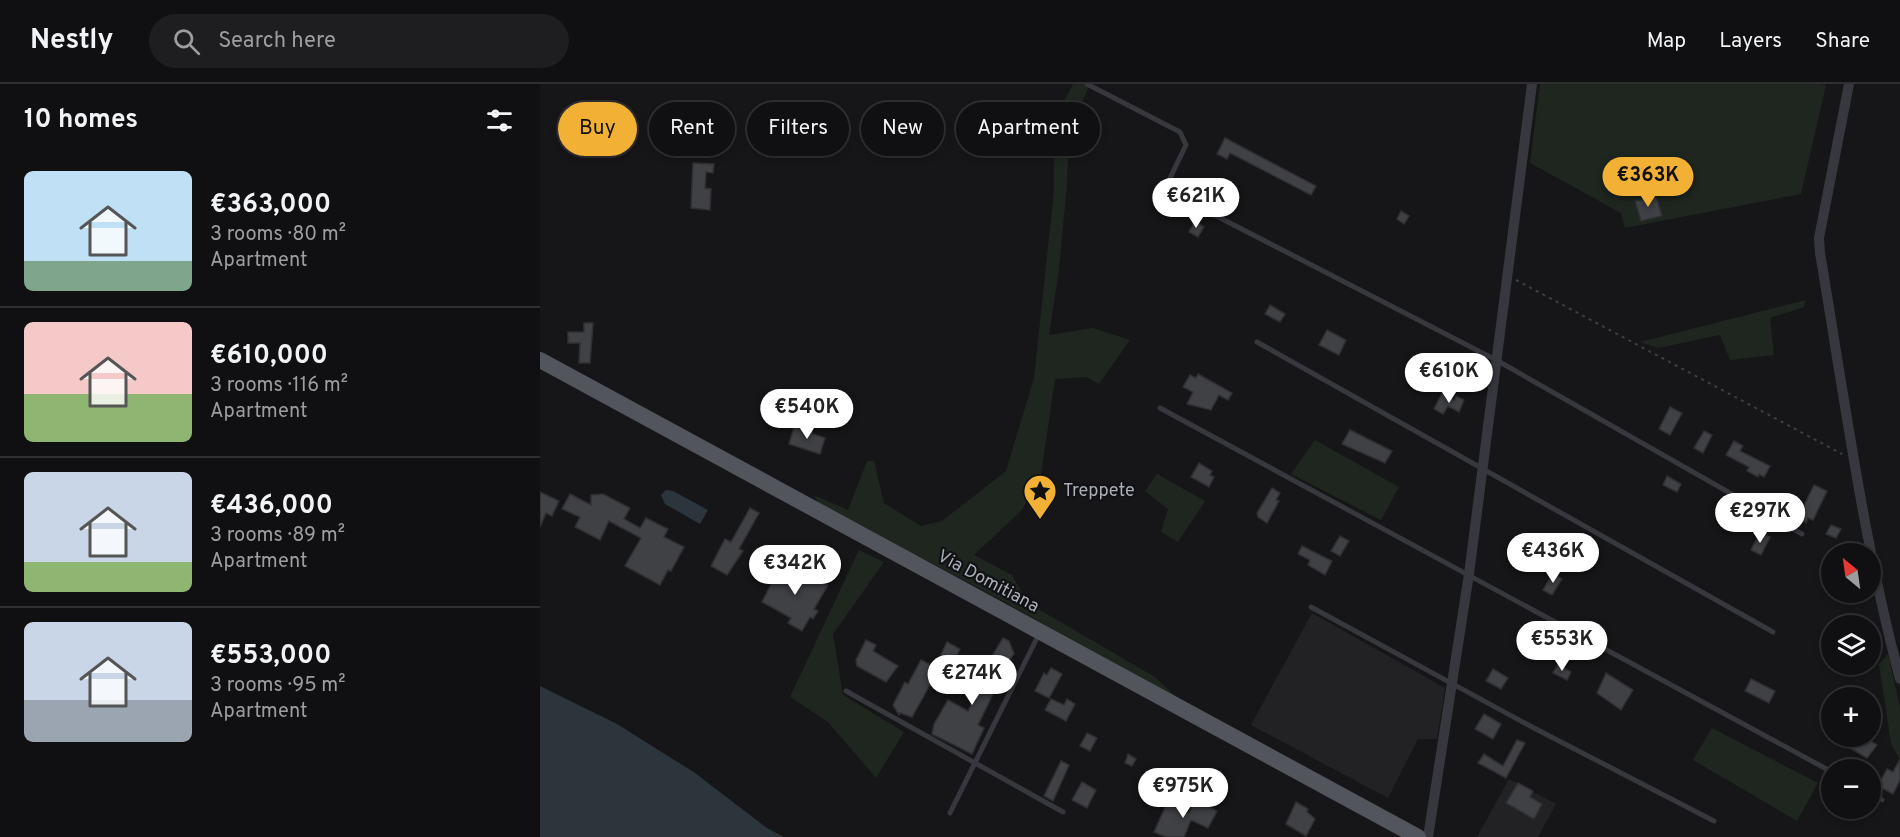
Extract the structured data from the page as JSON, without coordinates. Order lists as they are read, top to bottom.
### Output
{
  "streets": {
    "main road": ["Via Domitiana"]
  },
  "places": {
    "place": ["Treppete"]
  },
  "north": "top left",
  "page": {
    "header": "Nestly",
    "search": "Search here",
    "nav": ["Map", "Layers", "Share"],
    "heading": "10 homes",
    "chip": [
      "Buy",
      "Rent",
      "Filters",
      "New",
      "Apartment"
    ],
    "list": [
      {
        "name": "€363,000",
        "note": "3 rooms · 80 m² · Apartment"
      },
      {
        "name": "€610,000",
        "note": "3 rooms · 116 m² · Apartment"
      },
      {
        "name": "€436,000",
        "note": "3 rooms · 89 m² · Apartment"
      },
      {
        "name": "€553,000",
        "note": "3 rooms · 95 m² · Apartment"
      }
    ],
    "price": [
      "€363K",
      "€621K",
      "€610K",
      "€540K",
      "€297K",
      "€436K",
      "€342K",
      "€553K",
      "€274K",
      "€975K"
    ],
    "map_buttons": ["+", "−"]
  }
}
